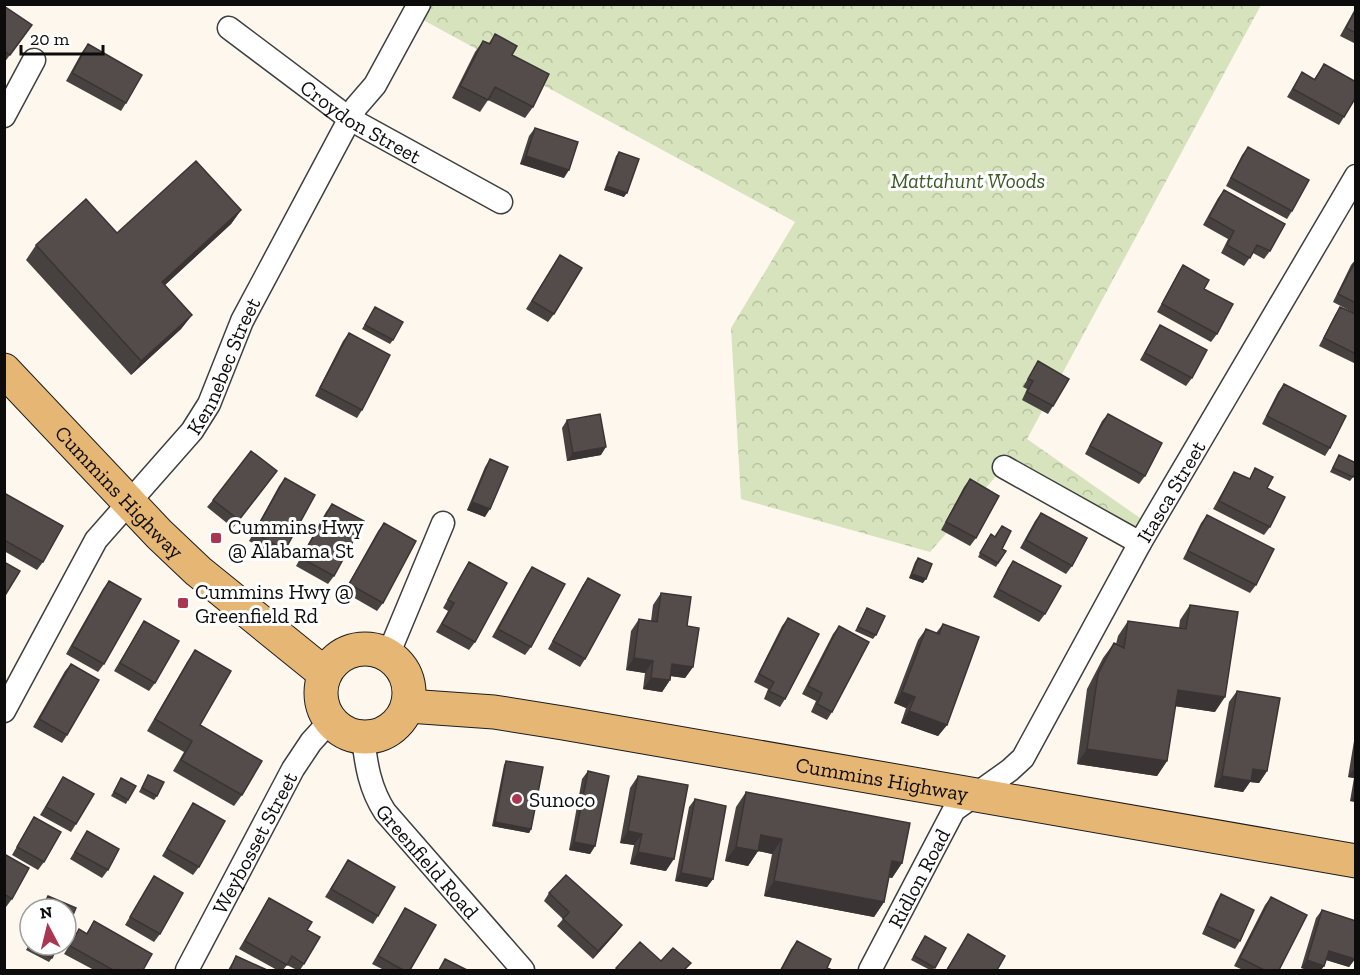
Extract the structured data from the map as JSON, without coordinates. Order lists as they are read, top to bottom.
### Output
{
  "streets": {
    "main road": ["Cummins Highway"],
    "street": [
      "Croydon Street",
      "Kennebec Street",
      "Itasca Street",
      "Weybosset Street",
      "Greenfield Road",
      "Ridlon Road"
    ]
  },
  "crossings": [
    ["Croydon Street", "Kennebec Street"],
    ["Kennebec Street", "Cummins Highway"],
    ["Cummins Highway", "Itasca Street"],
    ["Cummins Highway", "Weybosset Street"],
    ["Cummins Highway", "Greenfield Road"],
    ["Cummins Highway", "Ridlon Road"],
    ["Itasca Street", "Ridlon Road"],
    ["Weybosset Street", "Greenfield Road"]
  ],
  "parks": ["Mattahunt Woods"],
  "places": {
    "transit": ["Cummins Hwy @ Alabama St", "Cummins Hwy @ Greenfield Rd"],
    "other": ["Sunoco"]
  },
  "scale_bar": "20 m",
  "north": "top"
}
